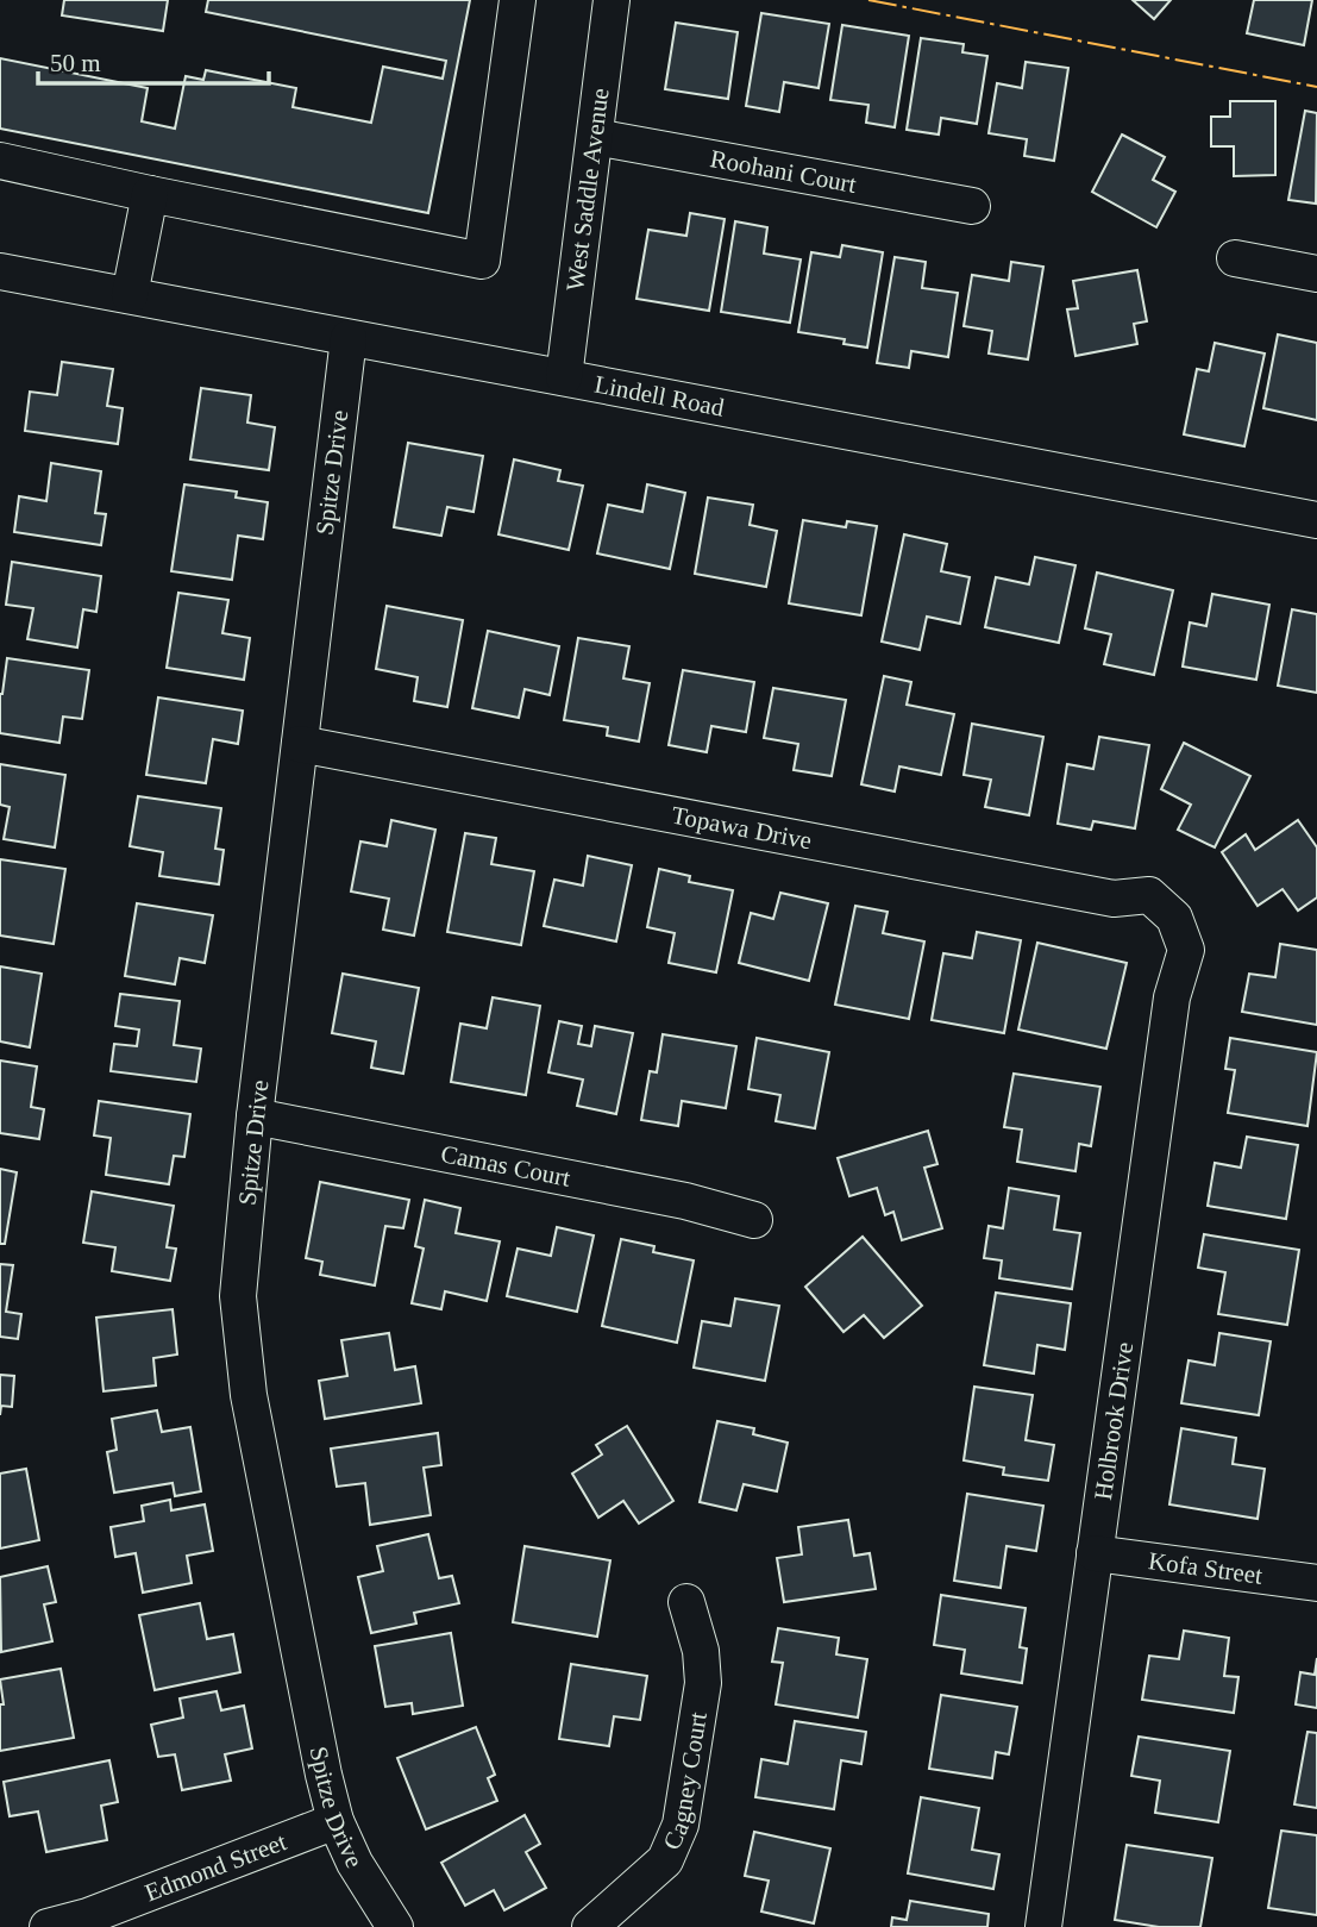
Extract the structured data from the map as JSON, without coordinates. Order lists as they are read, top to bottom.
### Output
{
  "streets": {
    "street": [
      "Roohani Court",
      "West Saddle Avenue",
      "Lindell Road",
      "Spitze Drive",
      "Topawa Drive",
      "Camas Court",
      "Holbrook Drive",
      "Kofa Street",
      "Cagney Court",
      "Edmond Street"
    ]
  },
  "crossings": [
    ["Roohani Court", "West Saddle Avenue"],
    ["West Saddle Avenue", "Lindell Road"],
    ["Lindell Road", "Spitze Drive"],
    ["Spitze Drive", "Topawa Drive"],
    ["Spitze Drive", "Camas Court"],
    ["Spitze Drive", "Edmond Street"],
    ["Topawa Drive", "Holbrook Drive"],
    ["Holbrook Drive", "Kofa Street"]
  ],
  "scale_bar": "50 m"
}
